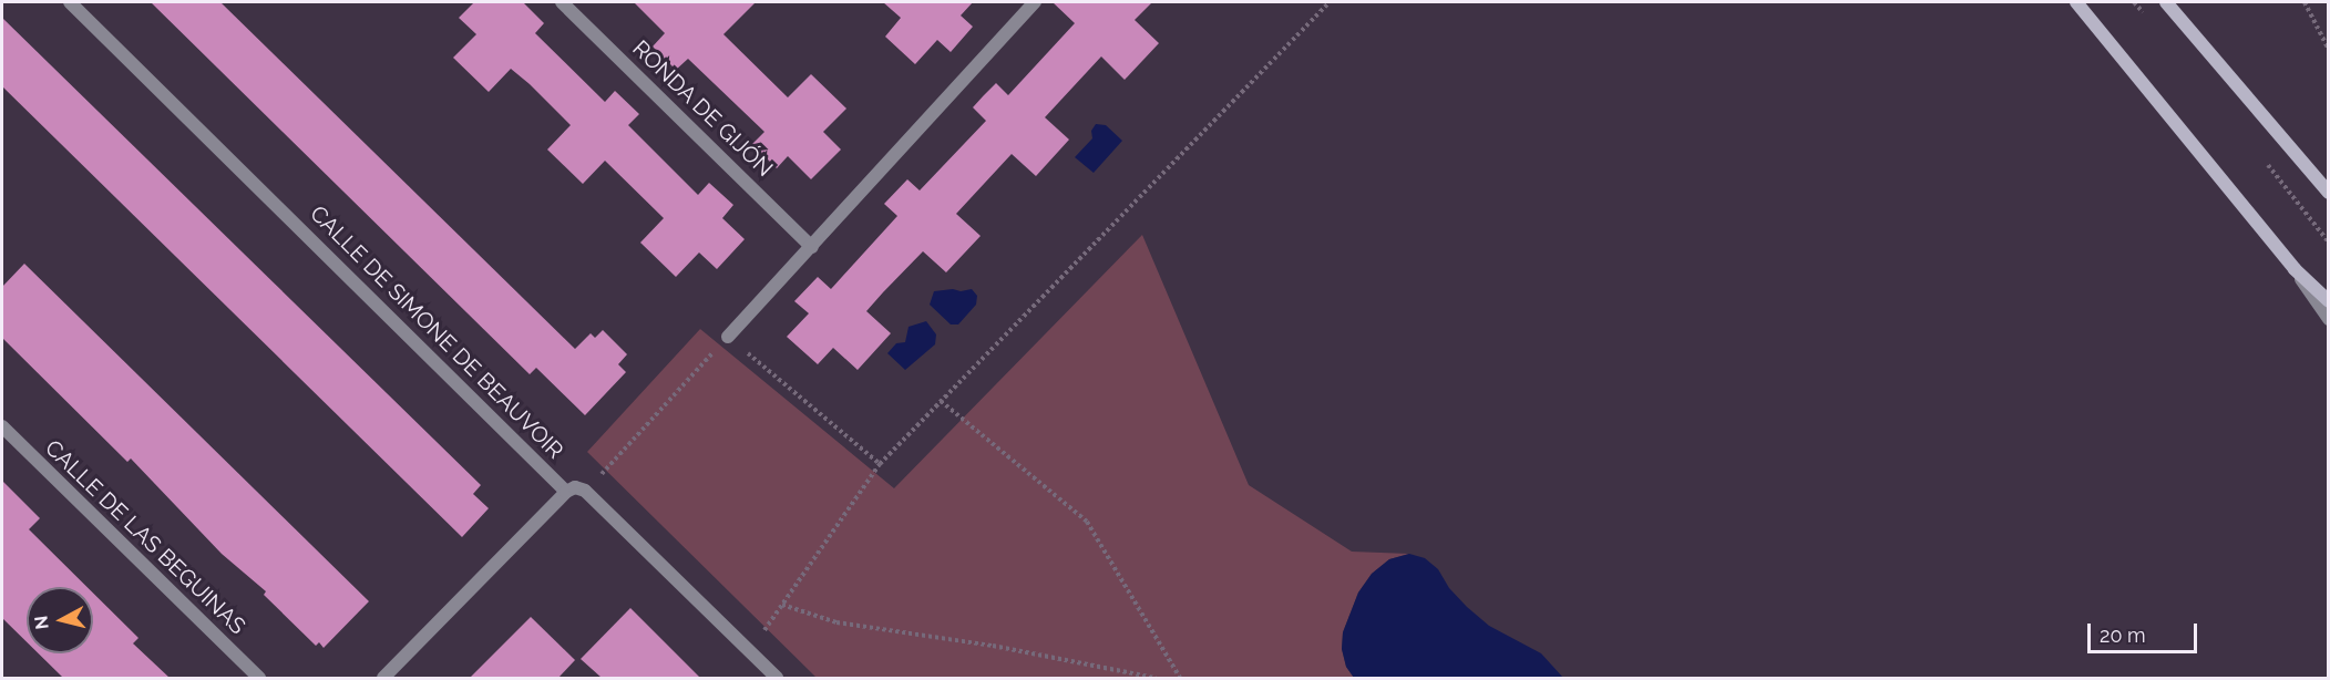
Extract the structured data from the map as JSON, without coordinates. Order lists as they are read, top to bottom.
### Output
{
  "streets": {
    "street": ["RONDA DE GIJÓN", "CALLE DE SIMONE DE BEAUVOIR", "CALLE DE LAS BEGUINAS"]
  },
  "scale_bar": "20 m",
  "north": "left"
}
